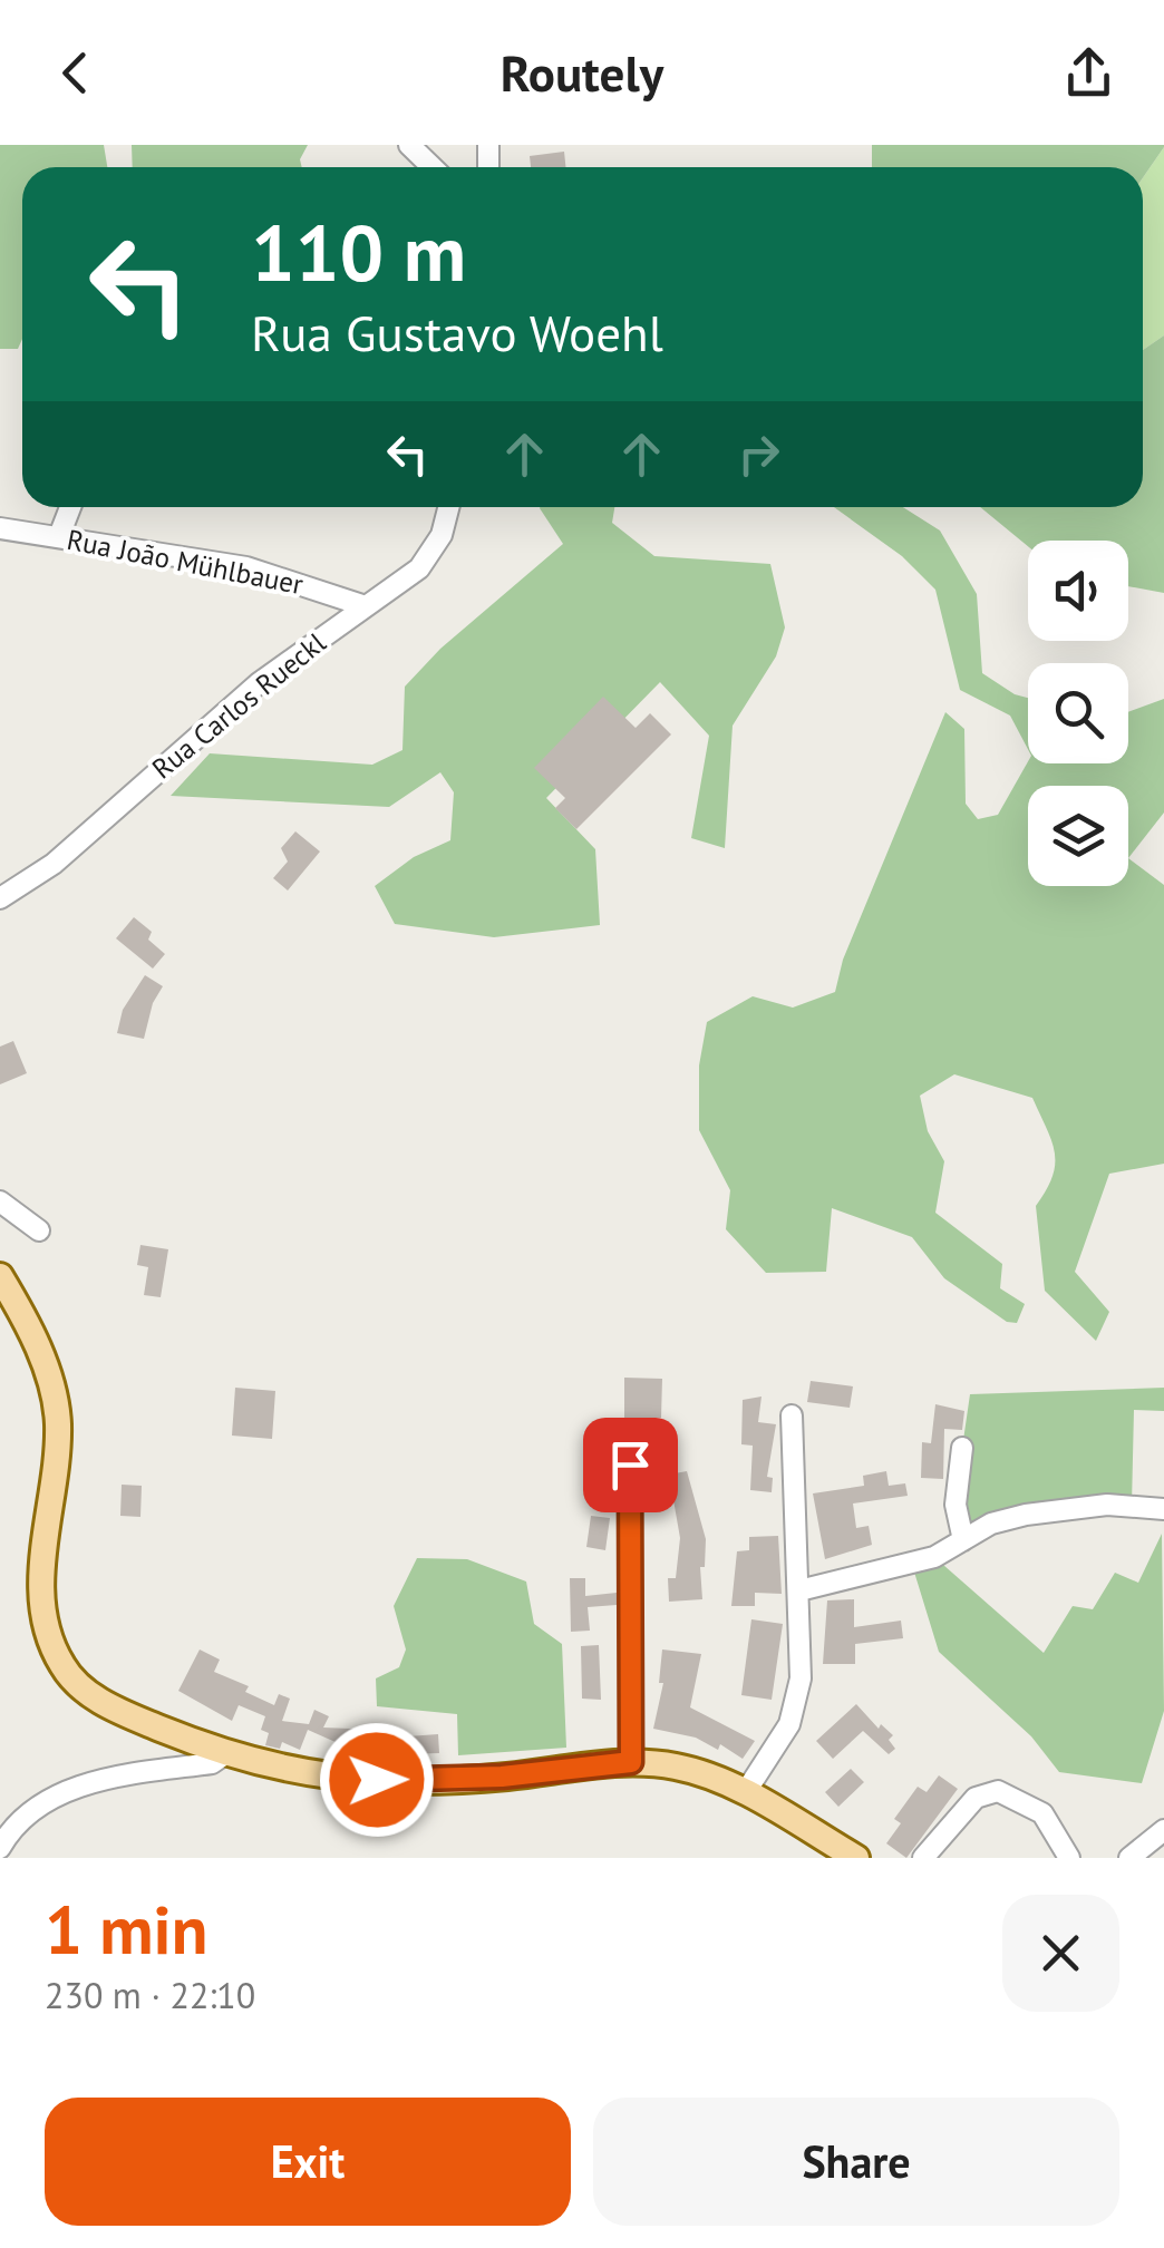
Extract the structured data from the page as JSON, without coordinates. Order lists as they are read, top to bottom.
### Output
{
  "streets": {
    "street": ["Rua João Mühlbauer", "Rua Carlos Rueckl"]
  },
  "crossings": [
    ["Rua João Mühlbauer", "Rua Carlos Rueckl"]
  ],
  "page": {
    "header": "Routely",
    "turn": ["110 m", "Rua Gustavo Woehl"],
    "heading": ["1 min", "230 m · 22:10"],
    "buttons": ["Exit", "Share"]
  }
}
